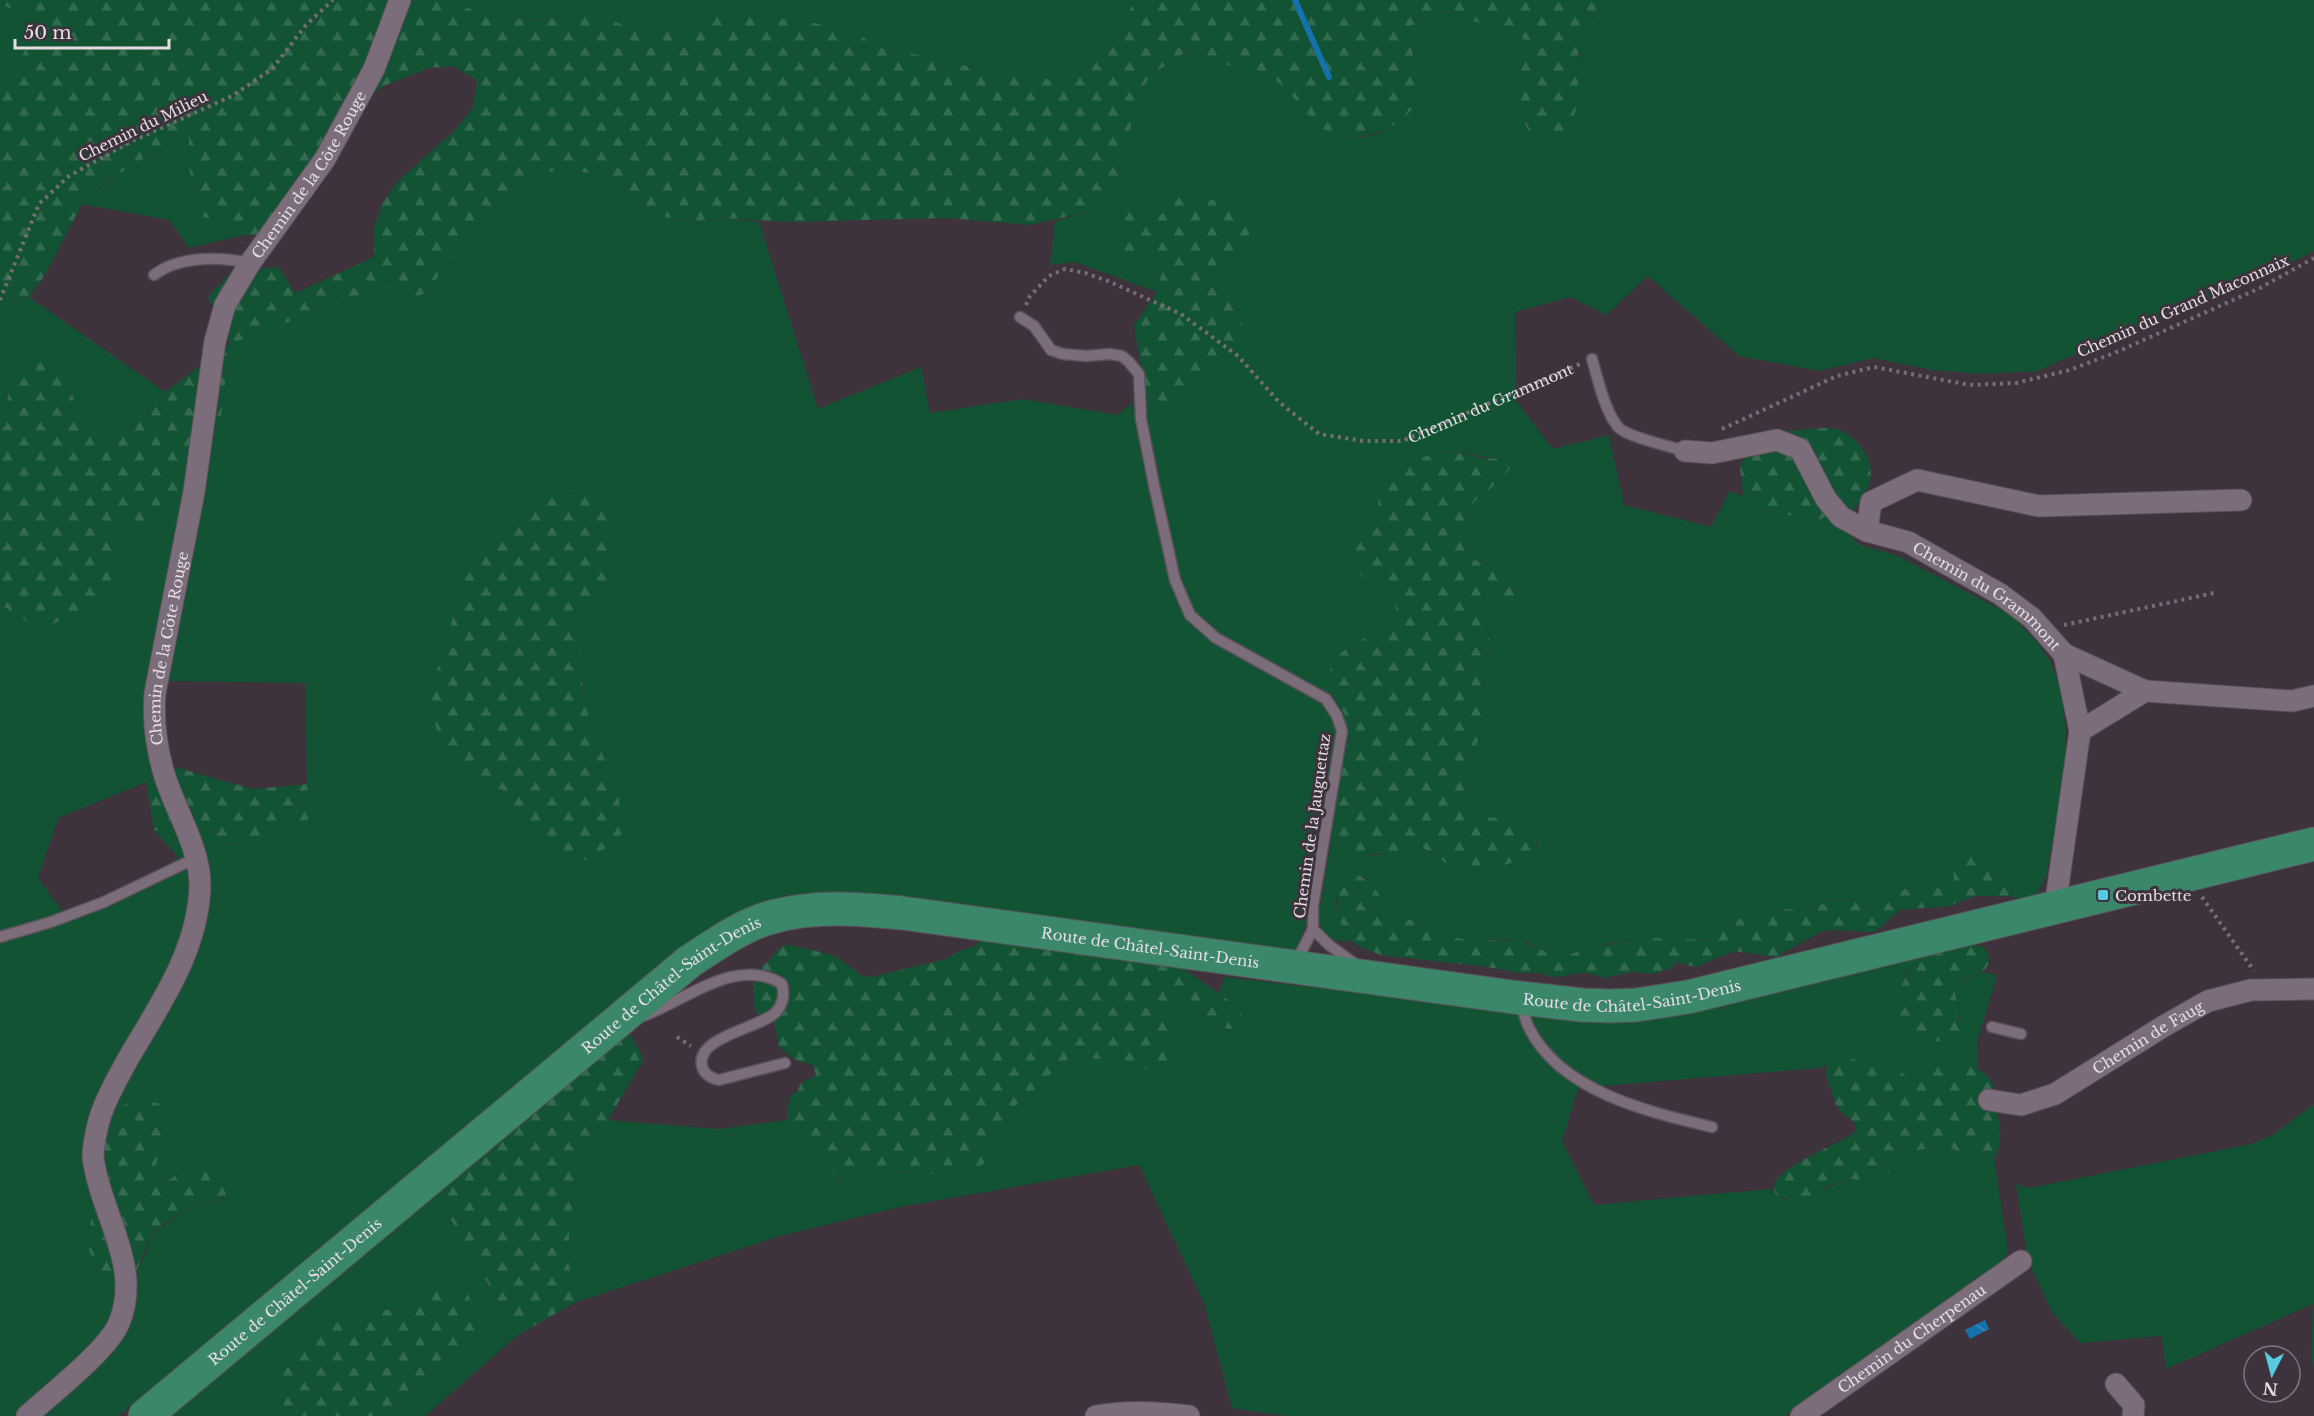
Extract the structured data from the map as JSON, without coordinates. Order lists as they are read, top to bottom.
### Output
{
  "streets": {
    "main road": ["Route de Châtel-Saint-Denis"],
    "street": [
      "Chemin de la Côte Rouge",
      "Chemin du Grammont",
      "Chemin de Faug",
      "Chemin du Cherpenau"
    ],
    "lane": ["Chemin de la Jauguettaz"],
    "path": ["Chemin du Milieu", "Chemin du Grand Maconnaix"]
  },
  "crossings": [
    ["Chemin du Grand Maconnaix", "Chemin du Grammont"],
    ["Chemin du Grammont", "Chemin de la Jauguettaz"],
    ["Chemin du Grammont", "Route de Châtel-Saint-Denis"],
    ["Chemin de la Jauguettaz", "Route de Châtel-Saint-Denis"]
  ],
  "places": {
    "transit": ["Combette"]
  },
  "scale_bar": "50 m",
  "north": "bottom"
}
